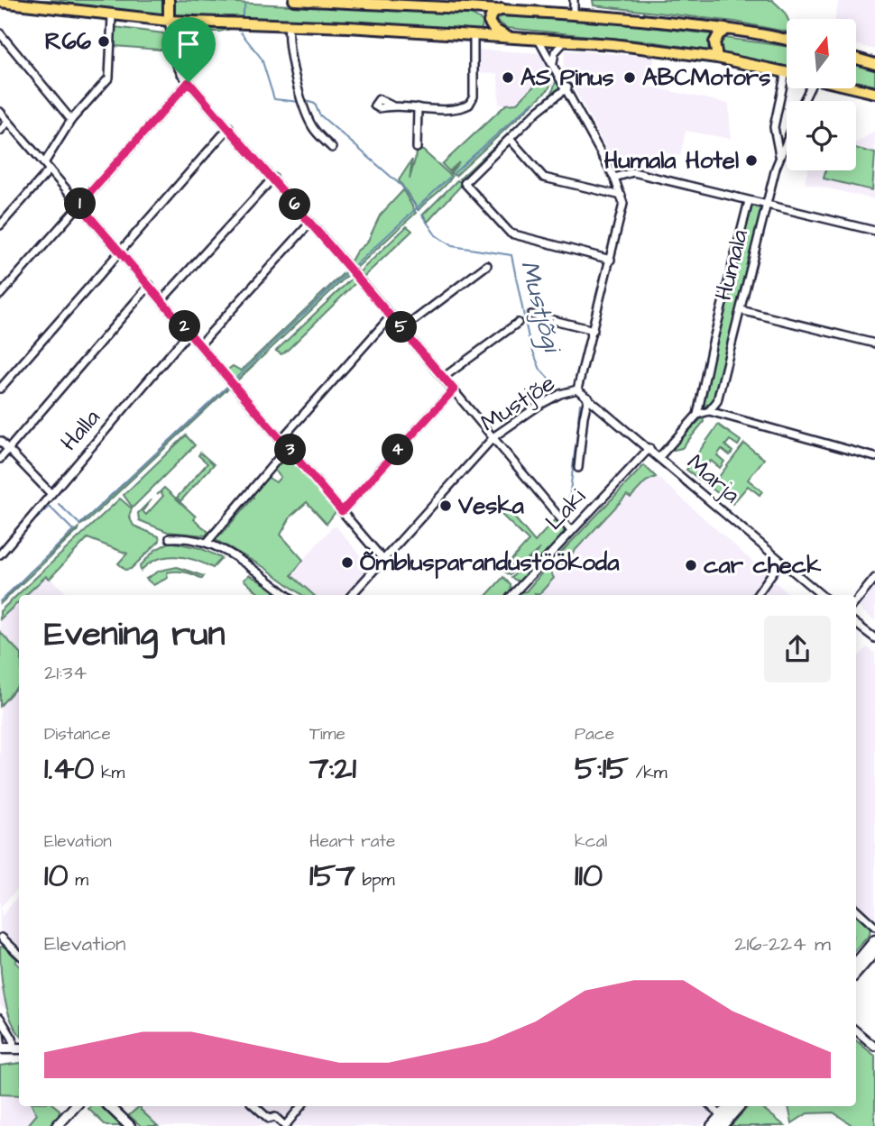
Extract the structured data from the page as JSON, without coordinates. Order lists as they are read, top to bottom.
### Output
{
  "streets": {
    "street": [
      "Humala",
      "Mustjõe",
      "Halla",
      "Marja",
      "Laki"
    ]
  },
  "crossings": [
    ["Mustjõe", "Marja"],
    ["Marja", "Laki"]
  ],
  "water": ["Mustjõgi"],
  "places": [
    "R66",
    "AS Pinus",
    "ABCMotors",
    "Humala Hotel",
    "Veska",
    "Õmblusparandustöökoda",
    "car check"
  ],
  "north": "top",
  "page": {
    "pins": [
      "1",
      "6",
      "2",
      "5",
      "3",
      "4"
    ],
    "heading": ["Evening run", "21:34"],
    "stats": [
      ["Distance", "1.40 km"],
      ["Time", "7:21"],
      ["Pace", "5:15 /km"],
      ["Elevation", "10 m"],
      ["Heart rate", "157 bpm"],
      ["kcal", "110"]
    ],
    "chart": ["Elevation", "216–224 m"]
  }
}
